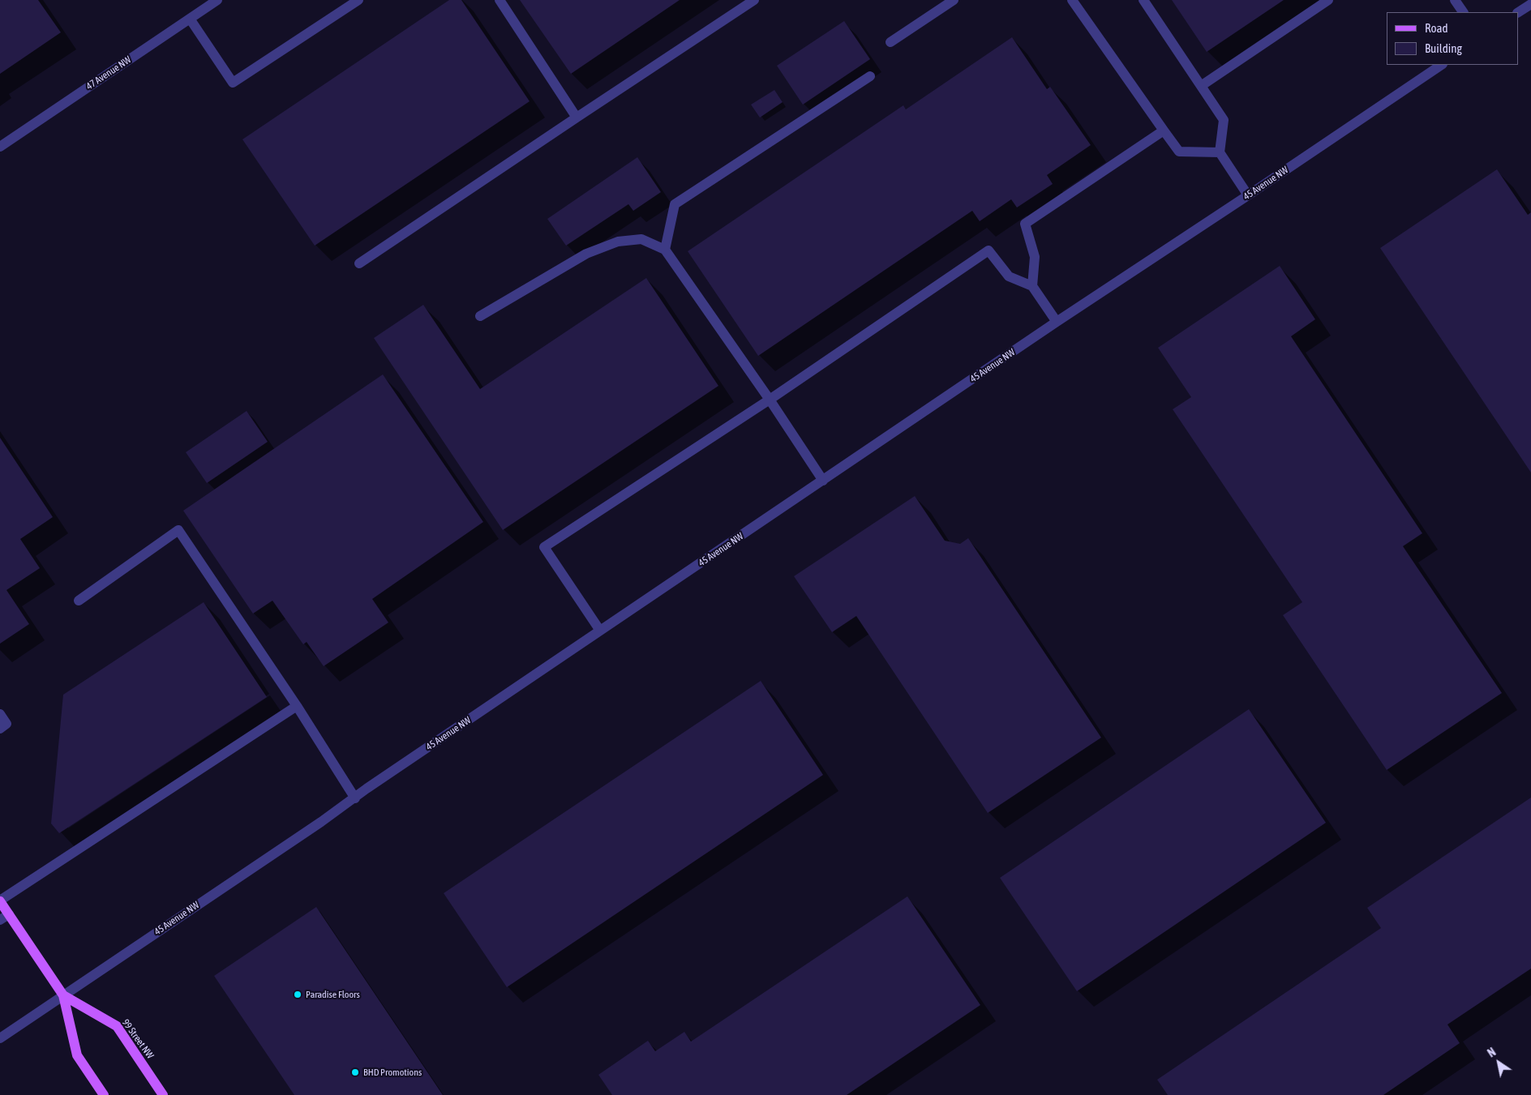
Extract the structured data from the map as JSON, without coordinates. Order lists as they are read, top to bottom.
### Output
{
  "streets": {
    "main road": ["99 Street NW"],
    "street": ["47 Avenue NW", "45 Avenue NW"]
  },
  "crossings": [
    ["45 Avenue NW", "99 Street NW"]
  ],
  "places": ["Paradise Floors", "BHD Promotions"],
  "legend": ["Road", "Building"],
  "north": "top left"
}
